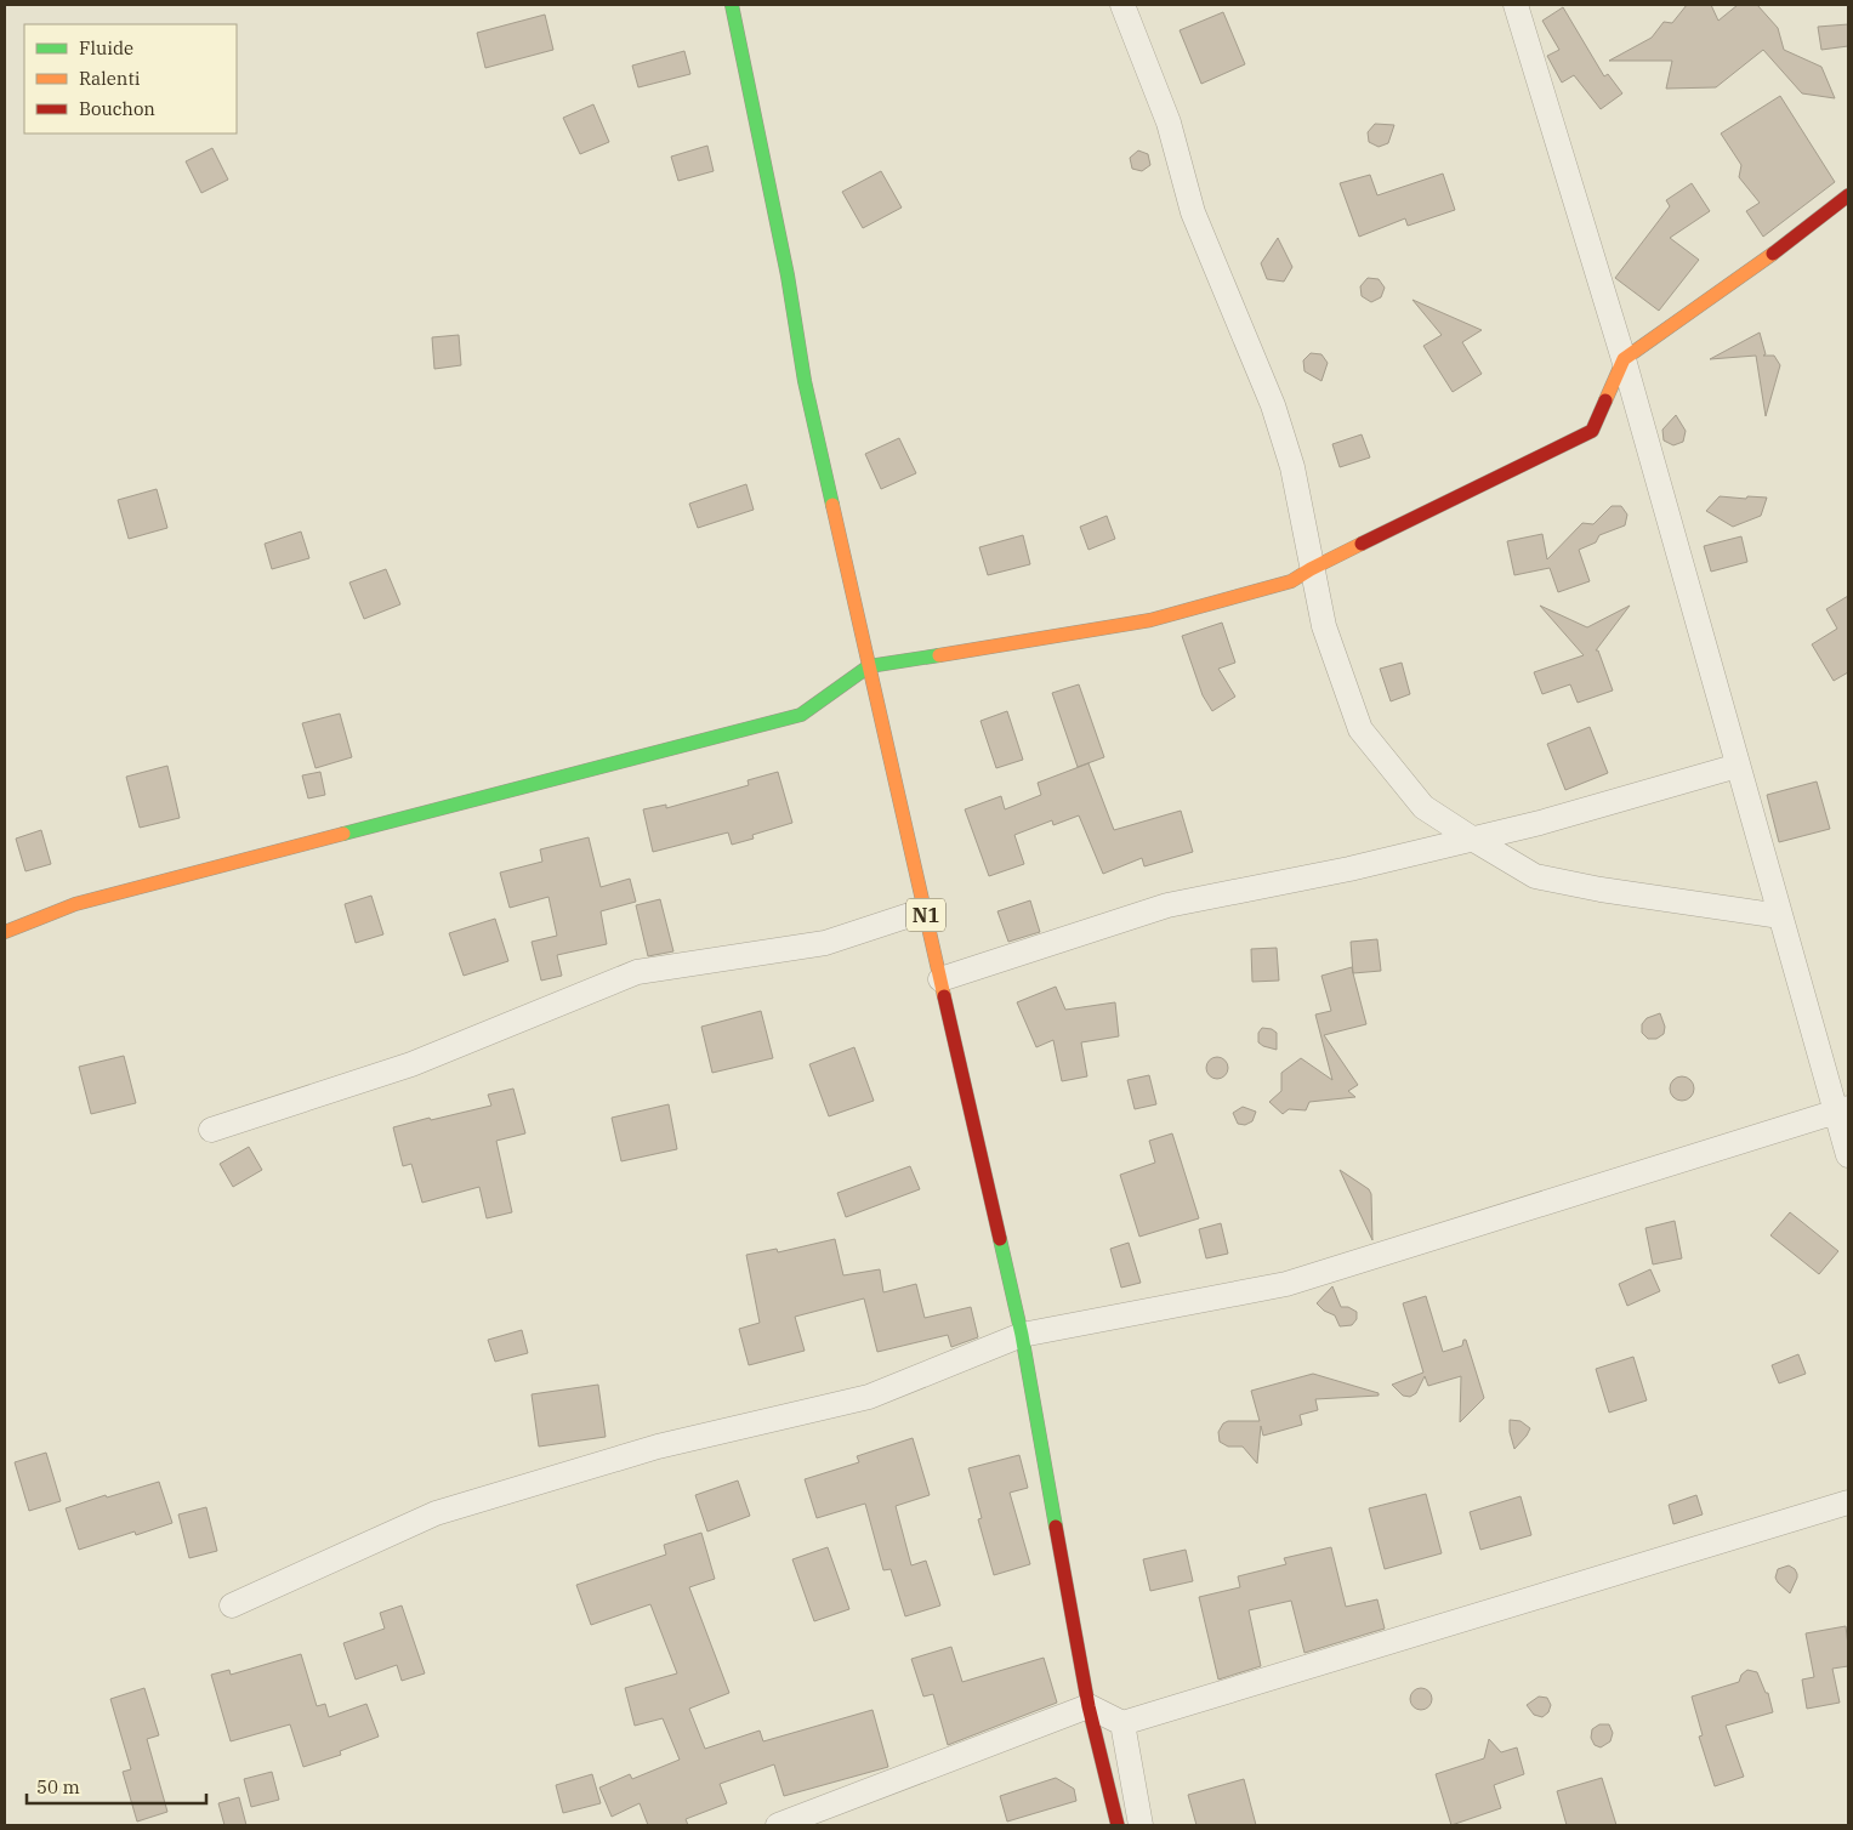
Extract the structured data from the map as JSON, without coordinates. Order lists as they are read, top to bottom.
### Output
{
  "streets": {
    "main road": ["N1"]
  },
  "legend": ["Fluide", "Ralenti", "Bouchon"],
  "scale_bar": "50 m"
}
